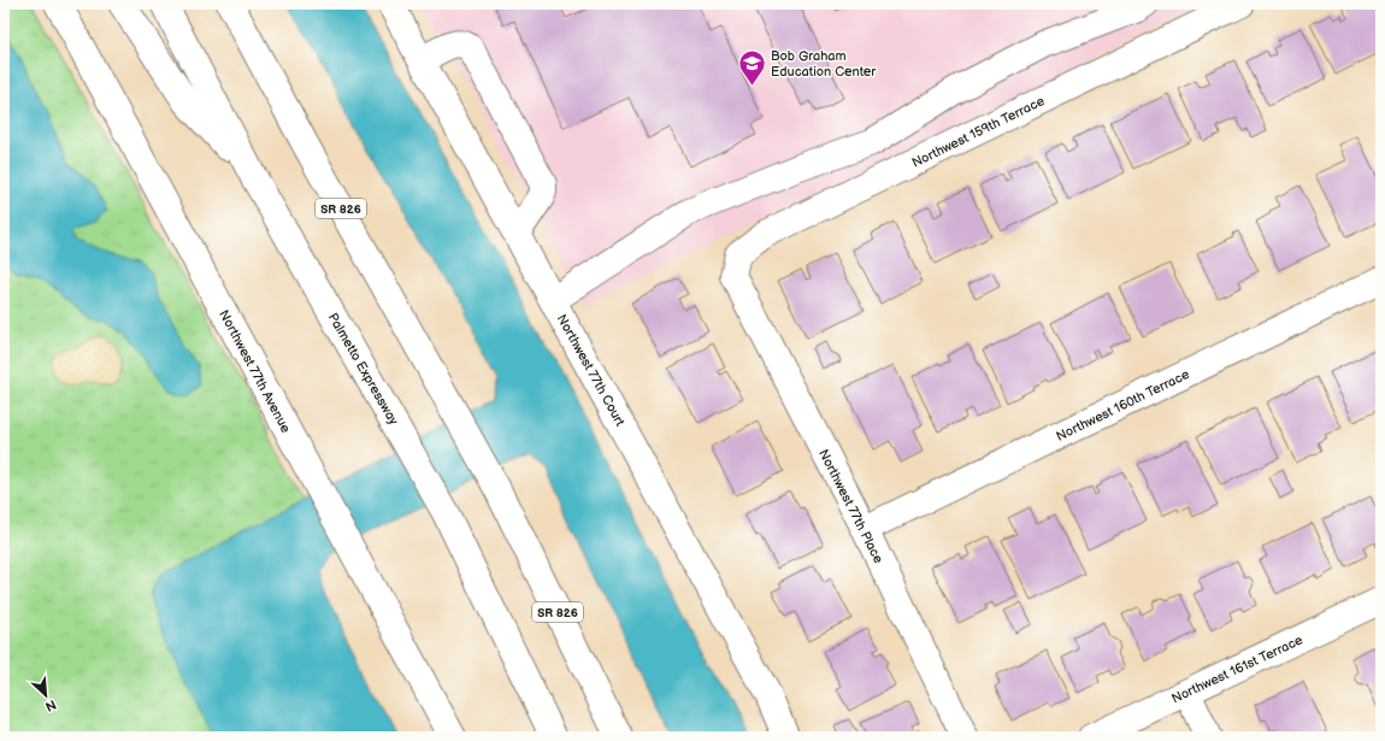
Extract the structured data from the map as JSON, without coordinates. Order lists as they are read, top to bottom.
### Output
{
  "streets": {
    "main road": [
      "Northwest 159th Terrace",
      "SR 826",
      "Palmetto Expressway",
      "Northwest 77th Court",
      "Northwest 77th Avenue",
      "Northwest 160th Terrace",
      "Northwest 77th Place",
      "Northwest 161st Terrace"
    ]
  },
  "crossings": [
    ["Northwest 159th Terrace", "Northwest 77th Place"],
    ["Northwest 160th Terrace", "Northwest 77th Place"]
  ],
  "places": {
    "school or university": ["Bob Graham Education Center"]
  },
  "north": "bottom right"
}
